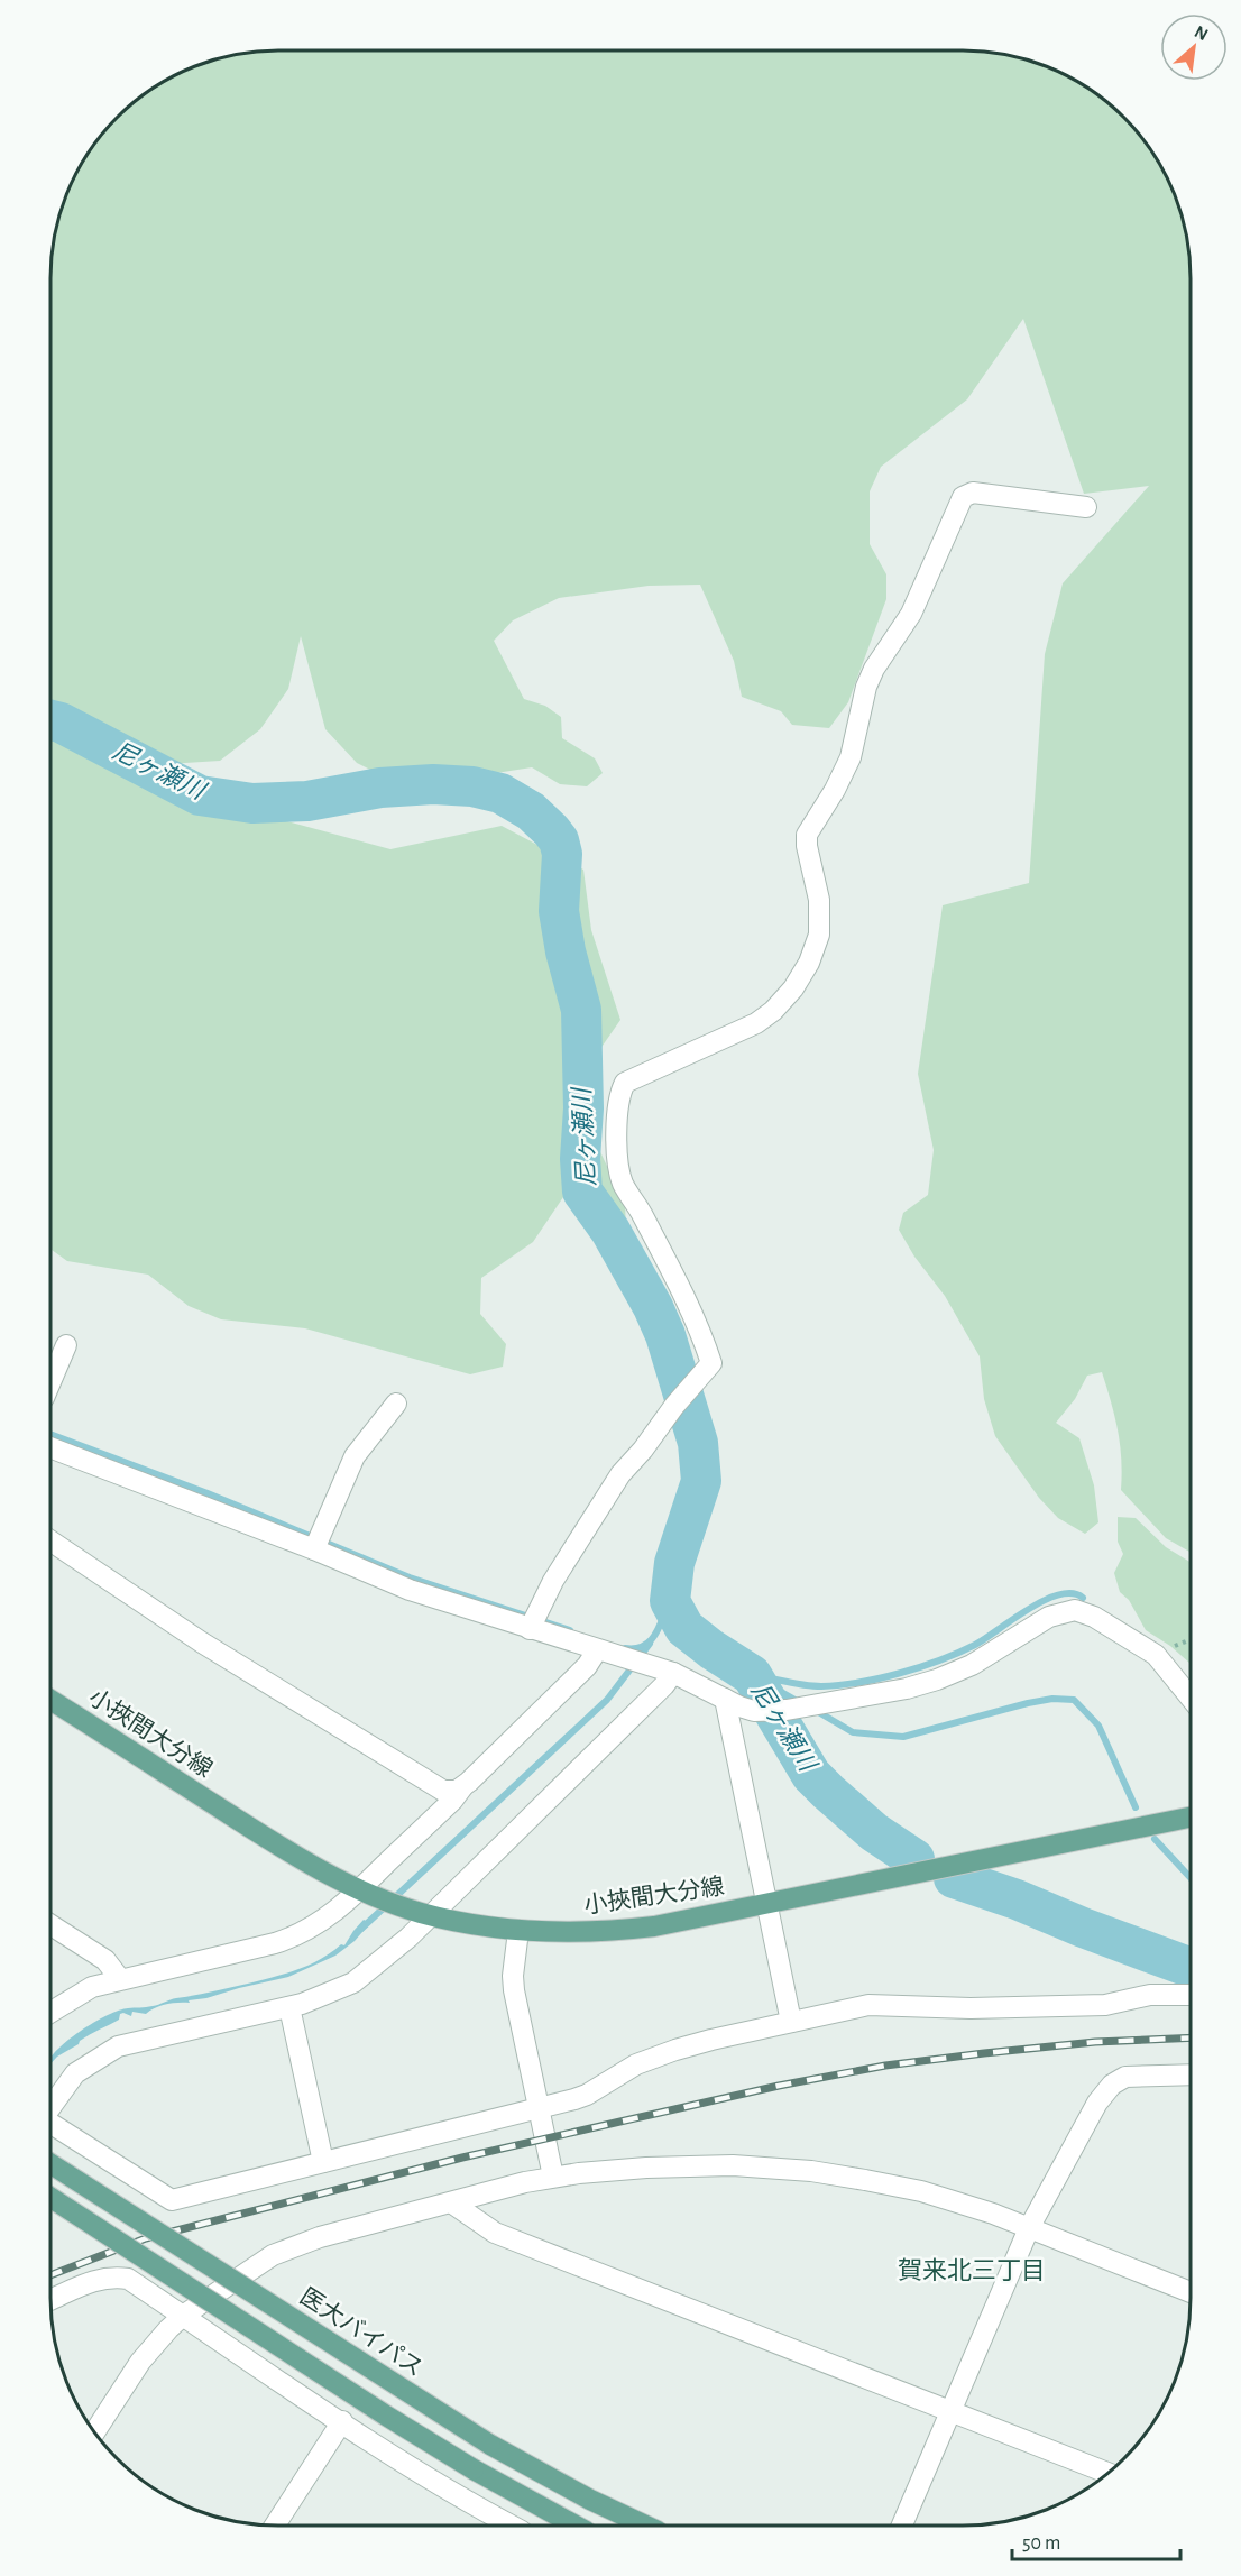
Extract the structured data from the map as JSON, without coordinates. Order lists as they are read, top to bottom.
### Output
{
  "streets": {
    "main road": ["小挾間大分線", "医大バイパス"]
  },
  "districts": ["賀来北三丁目"],
  "water": ["尼ヶ瀬川"],
  "scale_bar": "50 m",
  "north": "top right"
}
